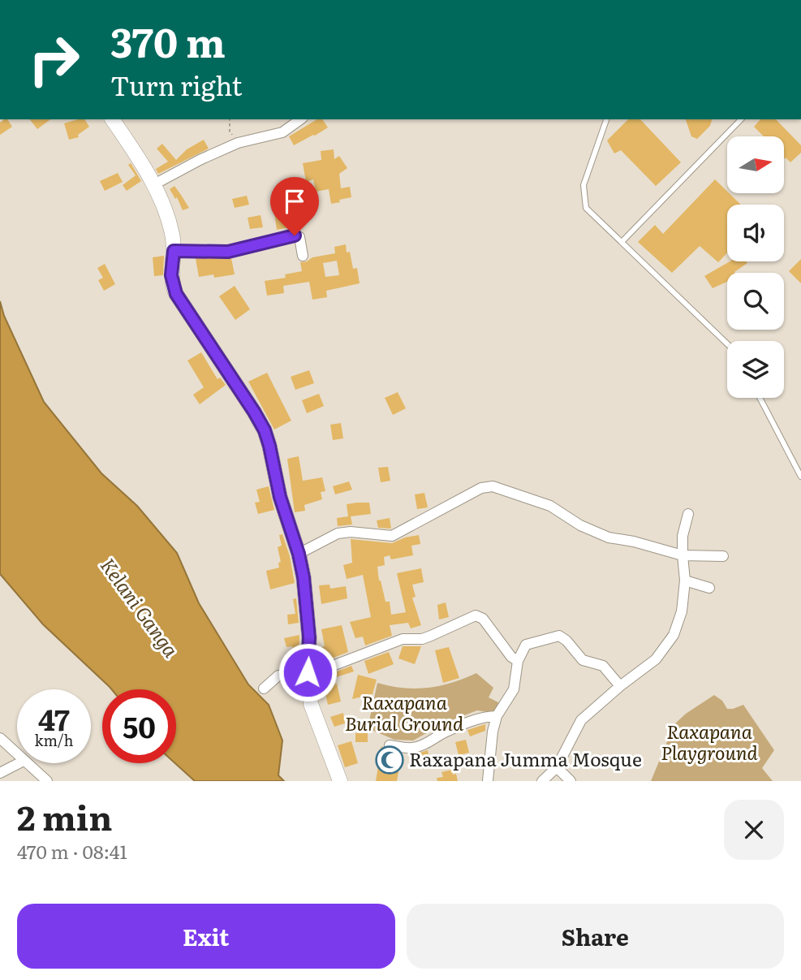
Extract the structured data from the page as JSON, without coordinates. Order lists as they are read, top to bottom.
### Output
{
  "water": ["Kelani Ganga"],
  "parks": ["Raxapana Burial Ground", "Raxapana Playground"],
  "places": {
    "mosque": ["Raxapana Jumma Mosque"]
  },
  "north": "right",
  "page": {
    "turn": ["370 m", "Turn right"],
    "speed": "47 km/h",
    "limit": "50",
    "heading": ["2 min", "470 m · 08:41"],
    "buttons": ["Exit", "Share"]
  }
}
